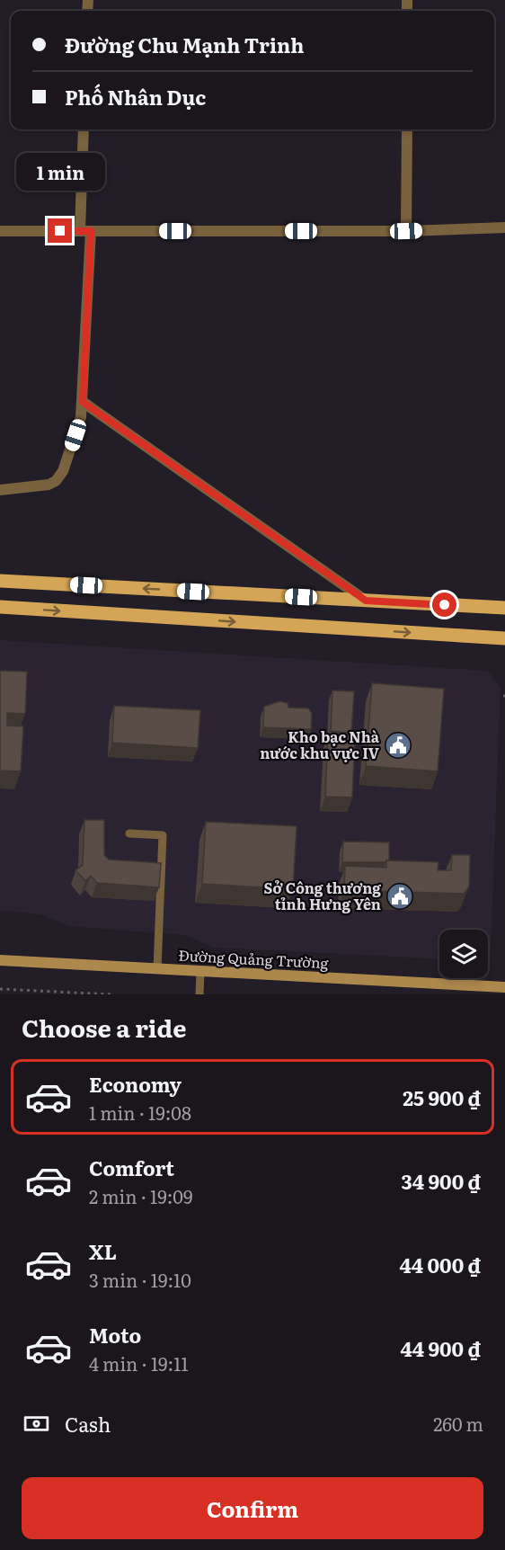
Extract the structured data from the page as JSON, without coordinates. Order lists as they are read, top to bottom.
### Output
{
  "streets": {
    "street": ["Đường Quảng Trường"]
  },
  "places": {
    "public building": ["Kho bạc Nhà nước khu vực IV", "Sở Công thương tỉnh Hưng Yên"]
  },
  "page": {
    "banner": ["Đường Chu Mạnh Trinh", "Phố Nhân Dục"],
    "bubble": "1 min",
    "heading": "Choose a ride",
    "list": [
      {
        "name": "Economy",
        "note": "1 min · 19:08",
        "value": "25 900 ₫"
      },
      {
        "name": "Comfort",
        "note": "2 min · 19:09",
        "value": "34 900 ₫"
      },
      {
        "name": "XL",
        "note": "3 min · 19:10",
        "value": "44 000 ₫"
      },
      {
        "name": "Moto",
        "note": "4 min · 19:11",
        "value": "44 900 ₫"
      }
    ],
    "pay": ["Cash", "260 m"],
    "buttons": "Confirm"
  }
}
